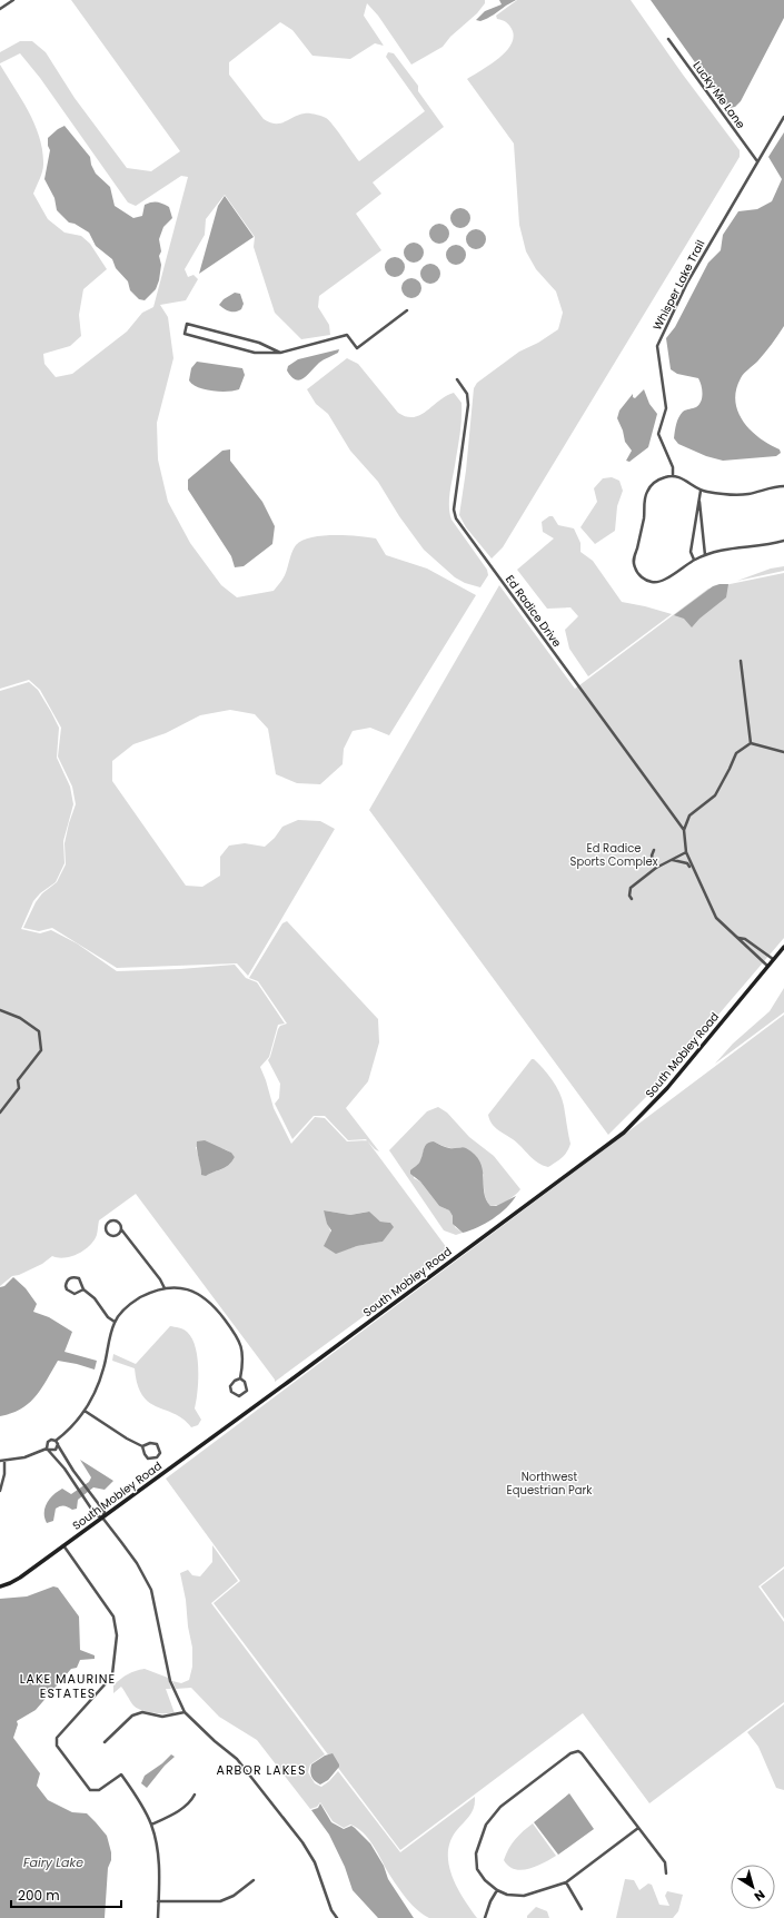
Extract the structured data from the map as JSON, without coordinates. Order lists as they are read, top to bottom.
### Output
{
  "streets": {
    "street": [
      "Lucky Me Lane",
      "Whisper Lake Trail",
      "Ed Radice Drive",
      "South Mobley Road"
    ]
  },
  "crossings": [
    ["Lucky Me Lane", "Whisper Lake Trail"],
    ["Ed Radice Drive", "South Mobley Road"]
  ],
  "districts": ["LAKE MAURINE ESTATES", "ARBOR LAKES"],
  "water": ["Fairy Lake"],
  "parks": ["Ed Radice Sports Complex", "Northwest Equestrian Park"],
  "scale_bar": "200 m",
  "north": "bottom right"
}
